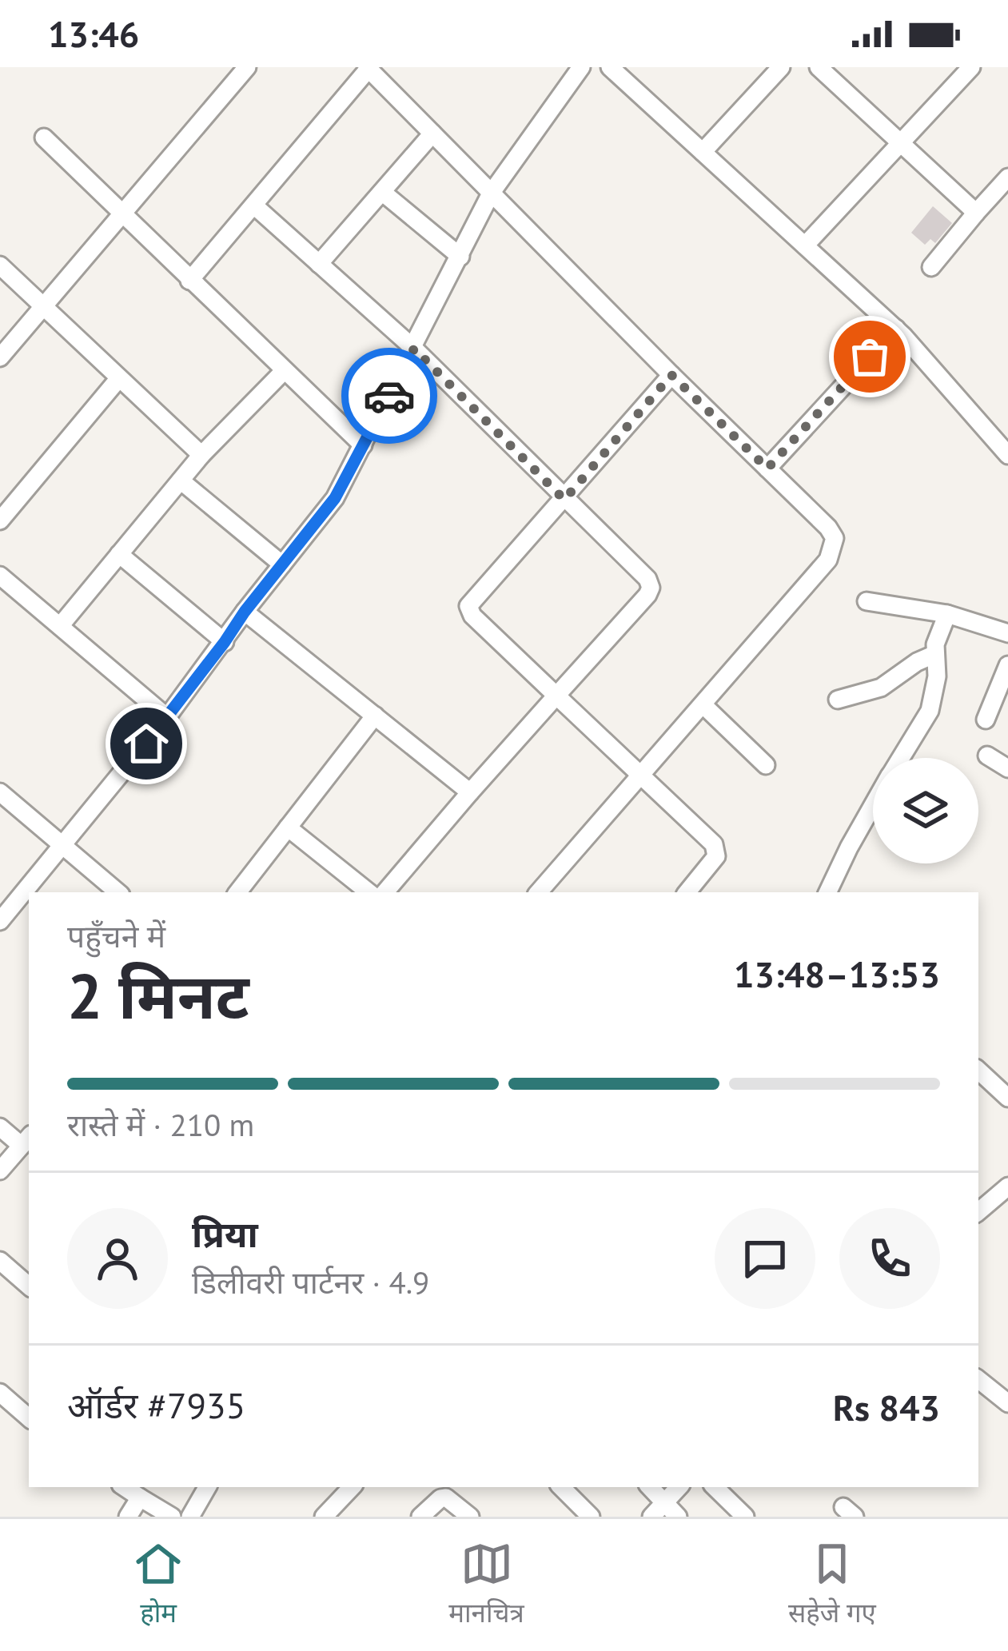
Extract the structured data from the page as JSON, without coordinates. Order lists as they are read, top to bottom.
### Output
{
  "page": {
    "status": "13:46",
    "heading": ["2 मिनट", "पहुँचने में", "13:48–13:53"],
    "panel": [
      "प्रिया",
      "डिलीवरी पार्टनर · 4.9",
      "ऑर्डर #7935",
      "Rs 843"
    ],
    "bar": "रास्ते में · 210 m",
    "tabs": ["होम", "मानचित्र", "सहेजे गए"]
  }
}
